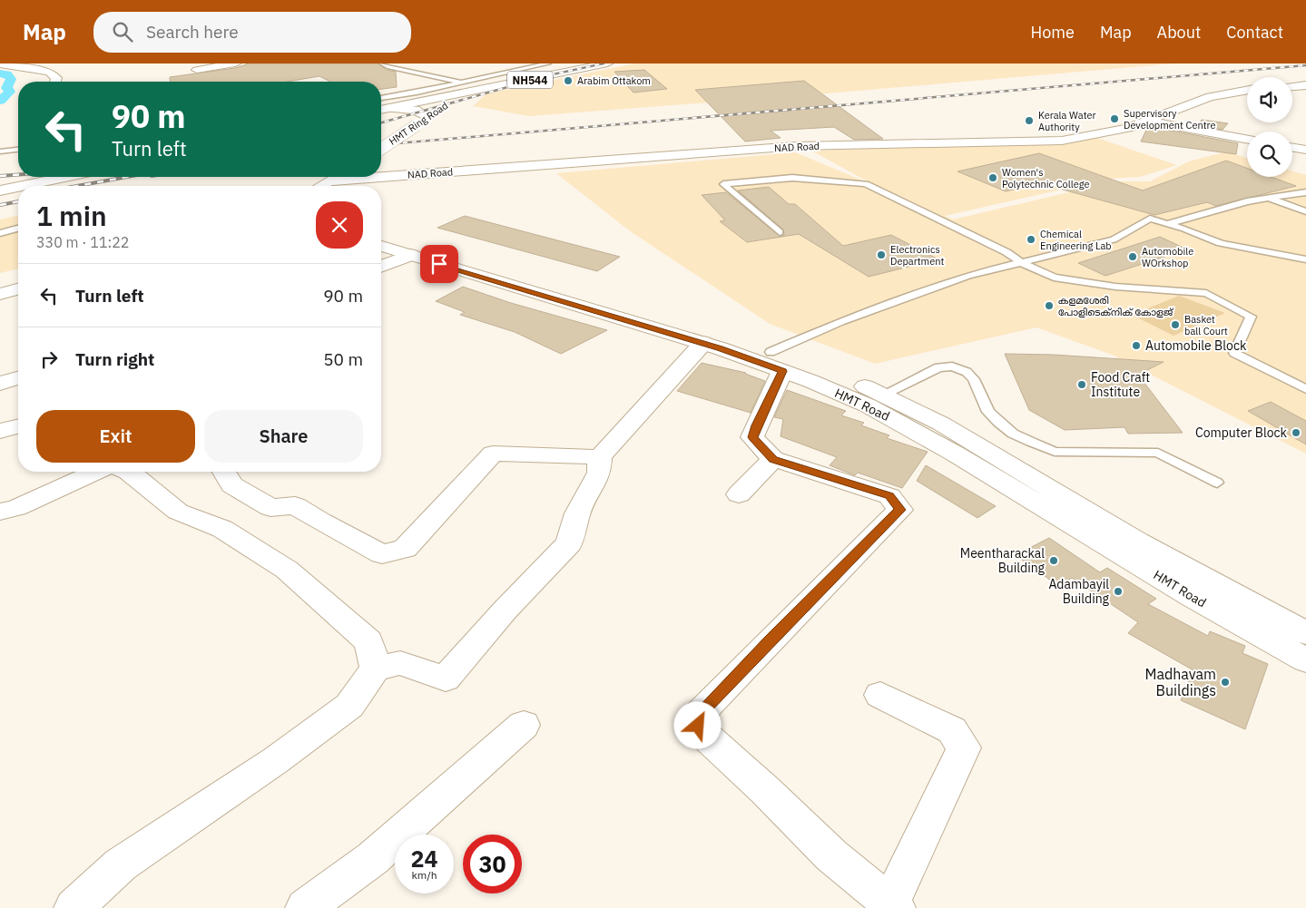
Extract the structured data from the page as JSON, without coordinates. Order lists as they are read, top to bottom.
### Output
{
  "streets": {
    "main road": [
      "NH544",
      "HMT Ring Road",
      "NAD Road",
      "HMT Road"
    ]
  },
  "crossings": [
    ["NH544", "HMT Ring Road"]
  ],
  "places": [
    "Arabim Ottakom",
    "Supervisory Development Centre",
    "Kerala Water Authority",
    "Women's Polytechnic College",
    "Chemical Engineering Lab",
    "Electronics Department",
    "Automobile WOrkshop",
    "കളമശേരി പോളിടെക്നിക് കോളജ്",
    "Basket ball Court",
    "Automobile Block",
    "Food Craft Institute",
    "Computer Block",
    "Meentharackal Building",
    "Adambayil Building",
    "Madhavam Buildings"
  ],
  "page": {
    "header": "Map",
    "search": "Search here",
    "nav": [
      "Home",
      "Map",
      "About",
      "Contact"
    ],
    "turn": ["90 m", "Turn left"],
    "heading": ["1 min", "330 m · 11:22"],
    "list": [
      {
        "name": "Turn left",
        "value": "90 m"
      },
      {
        "name": "Turn right",
        "value": "50 m"
      }
    ],
    "buttons": ["Exit", "Share"],
    "speed": "24 km/h",
    "limit": "30"
  }
}
